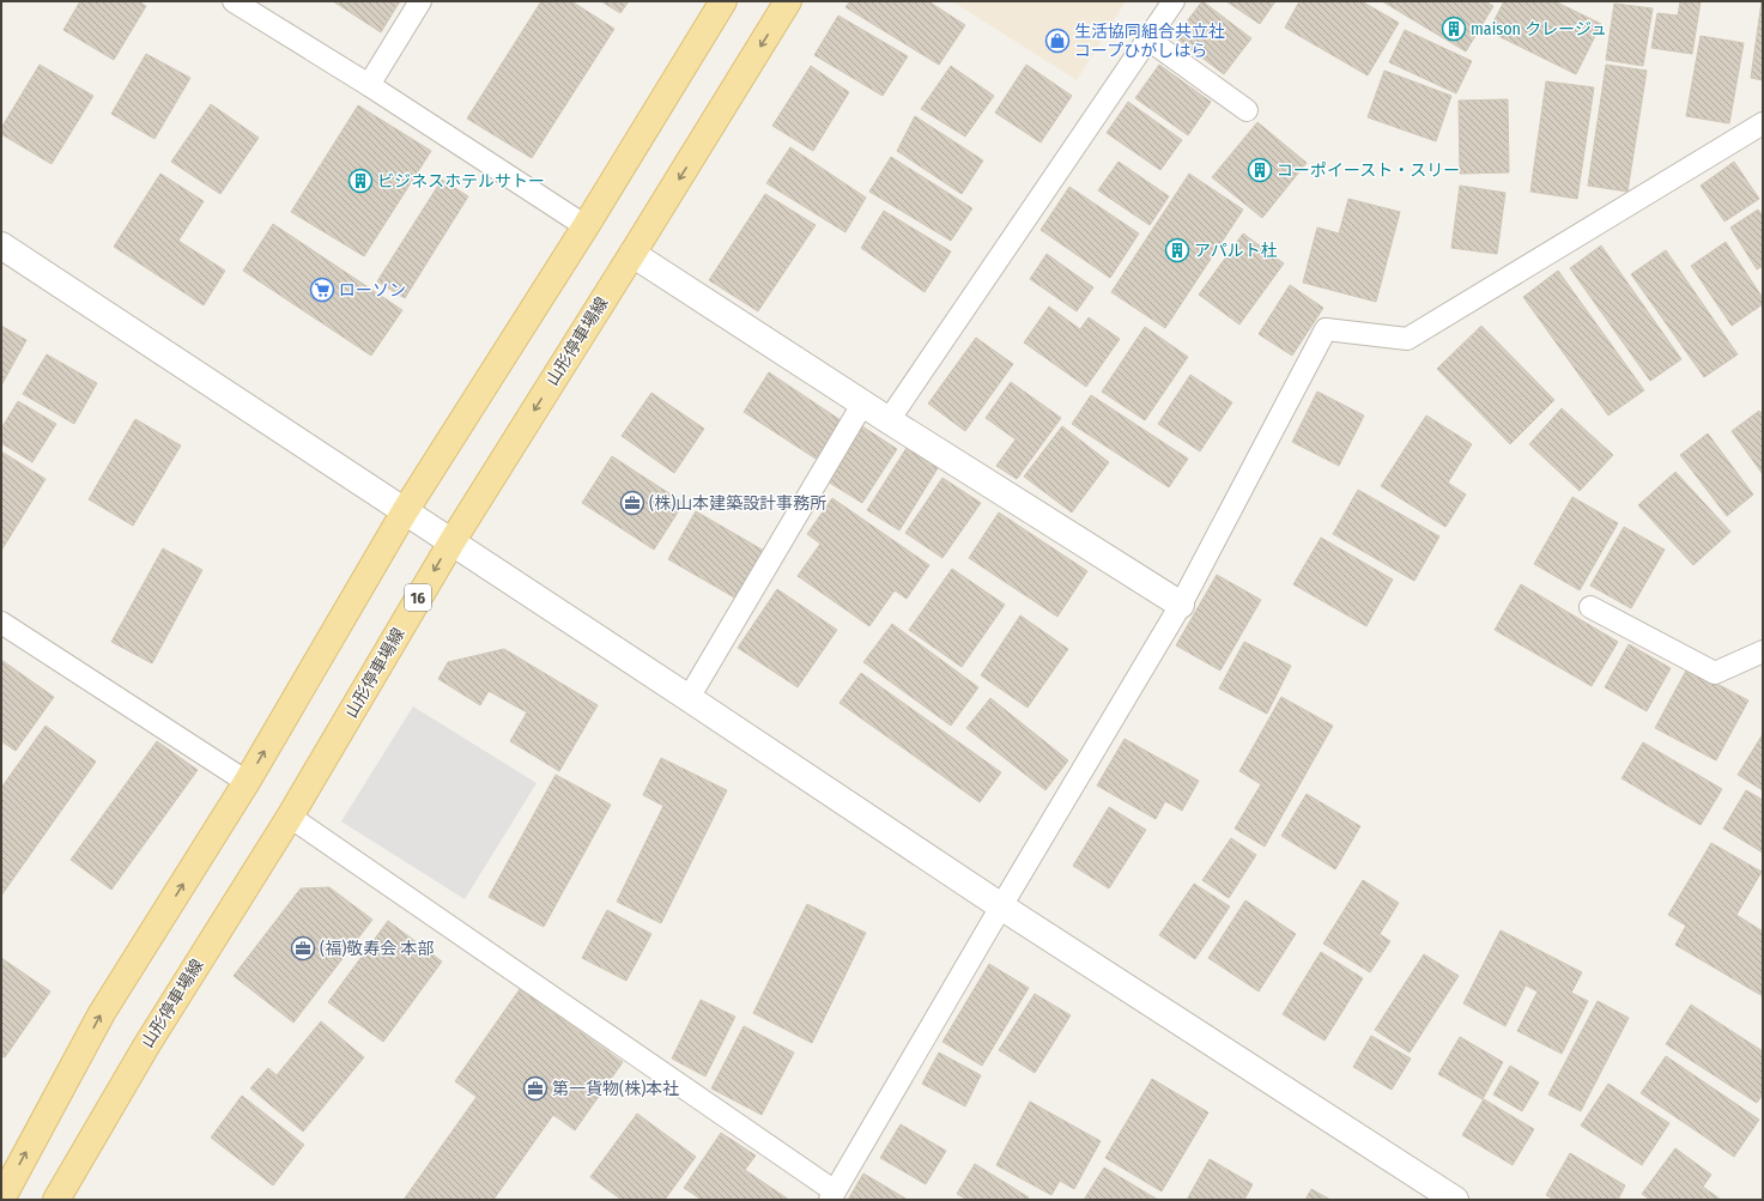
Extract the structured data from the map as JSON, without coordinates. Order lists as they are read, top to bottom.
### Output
{
  "streets": {
    "main road": ["山形停車場線", "16"]
  },
  "places": {
    "building": [
      "maison クレージュ",
      "コーポイースト・スリー",
      "ビジネスホテルサトー",
      "アパルト杜"
    ],
    "shop": ["生活協同組合共立社 コープひがしはら"],
    "supermarket": ["ローソン"],
    "office": ["(株)山本建築設計事務所", "(福)敬寿会 本部", "第一貨物(株)本社"]
  }
}
